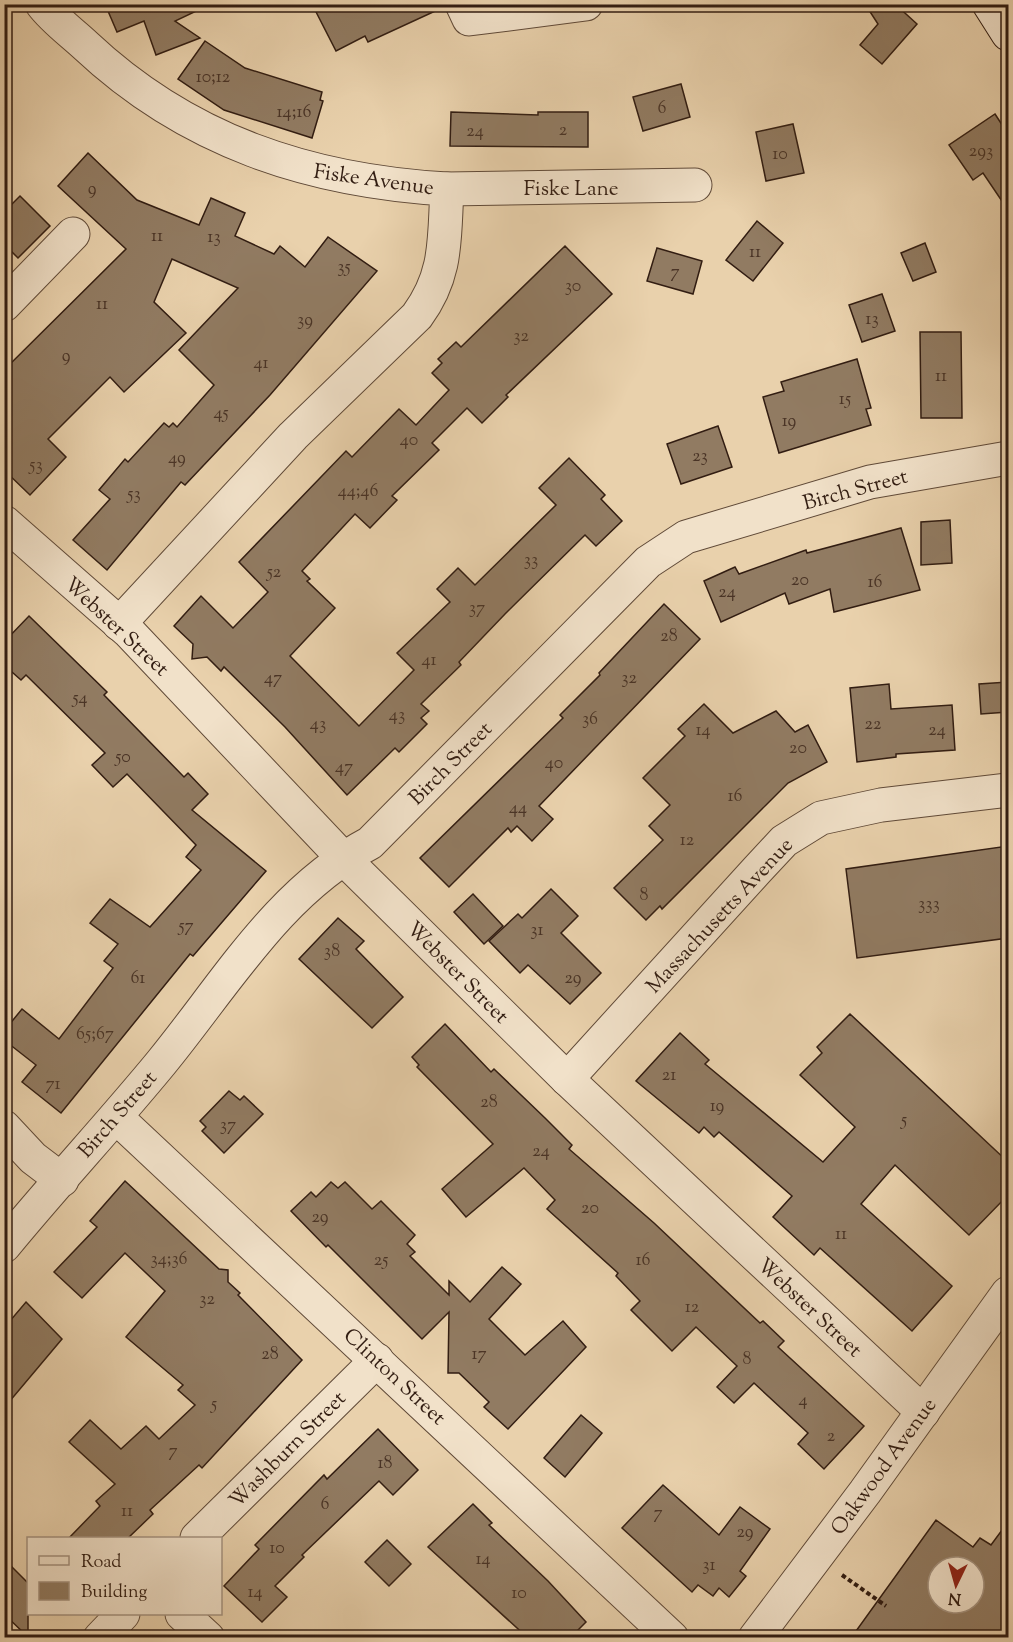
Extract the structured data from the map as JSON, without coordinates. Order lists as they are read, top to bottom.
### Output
{
  "streets": {
    "street": [
      "Fiske Avenue",
      "Fiske Lane",
      "Birch Street",
      "Webster Street",
      "Massachusetts Avenue",
      "Clinton Street",
      "Washburn Street",
      "Oakwood Avenue"
    ]
  },
  "crossings": [
    ["Fiske Avenue", "Fiske Lane"],
    ["Fiske Avenue", "Webster Street"],
    ["Birch Street", "Webster Street"],
    ["Birch Street", "Clinton Street"],
    ["Webster Street", "Massachusetts Avenue"],
    ["Webster Street", "Oakwood Avenue"],
    ["Clinton Street", "Washburn Street"]
  ],
  "house_numbers": [
    "10;12",
    "6",
    "14;16",
    "2",
    "24",
    "293",
    "10",
    "9",
    "11",
    "13",
    "11",
    "35",
    "7",
    "30",
    "11",
    "13",
    "39",
    "32",
    "9",
    "41",
    "11",
    "15",
    "45",
    "19",
    "40",
    "23",
    "49",
    "53",
    "44;46",
    "53",
    "33",
    "52",
    "20",
    "16",
    "24",
    "37",
    "28",
    "41",
    "47",
    "32",
    "54",
    "43",
    "36",
    "43",
    "22",
    "14",
    "24",
    "20",
    "50",
    "40",
    "47",
    "16",
    "44",
    "12",
    "8",
    "333",
    "57",
    "31",
    "38",
    "61",
    "29",
    "65;67",
    "21",
    "71",
    "28",
    "19",
    "5",
    "37",
    "24",
    "20",
    "29",
    "11",
    "34;36",
    "25",
    "16",
    "32",
    "12",
    "28",
    "17",
    "8",
    "4",
    "5",
    "2",
    "7",
    "18",
    "6",
    "11",
    "7",
    "29",
    "10",
    "14",
    "31",
    "14",
    "10"
  ],
  "legend": ["Road", "Building"],
  "north": "bottom"
}
